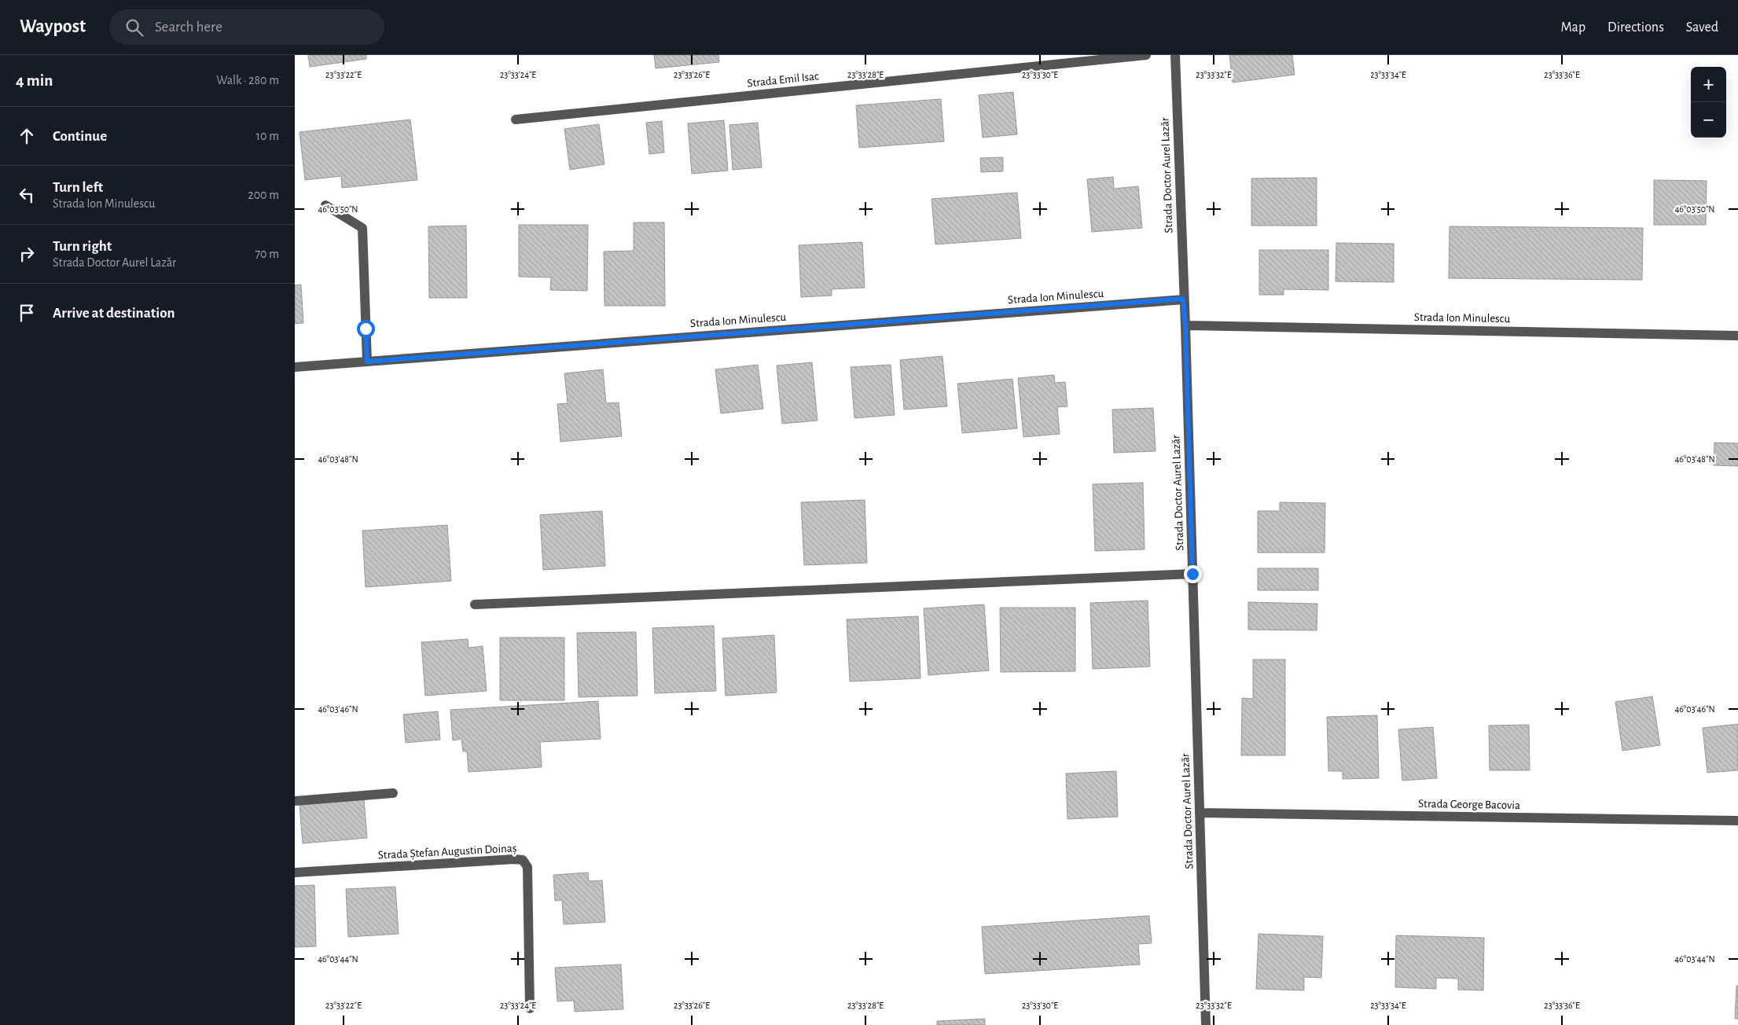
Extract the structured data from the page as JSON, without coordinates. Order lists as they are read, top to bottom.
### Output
{
  "streets": {
    "street": [
      "Strada Emil Isac",
      "Strada Doctor Aurel Lazăr",
      "Strada Ion Minulescu",
      "Strada George Bacovia",
      "Strada Ștefan Augustin Doinaș"
    ]
  },
  "crossings": [
    ["Strada Doctor Aurel Lazăr", "Strada Ion Minulescu"],
    ["Strada Doctor Aurel Lazăr", "Strada George Bacovia"]
  ],
  "page": {
    "header": "Waypost",
    "search": "Search here",
    "nav": ["Map", "Directions", "Saved"],
    "heading": ["4 min", "Walk · 280 m"],
    "map_buttons": ["+", "−"],
    "list": [
      ["Continue", "10 m"],
      ["Turn left", "Strada Ion Minulescu", "200 m"],
      ["Turn right", "Strada Doctor Aurel Lazăr", "70 m"],
      "Arrive at destination"
    ]
  },
  "coordinates": [
    "23°33'22\"E",
    "23°33'24\"E",
    "23°33'26\"E",
    "23°33'28\"E",
    "23°33'30\"E",
    "23°33'32\"E",
    "23°33'34\"E",
    "23°33'36\"E",
    "46°03'50\"N",
    "46°03'48\"N",
    "46°03'46\"N",
    "46°03'44\"N"
  ]
}
